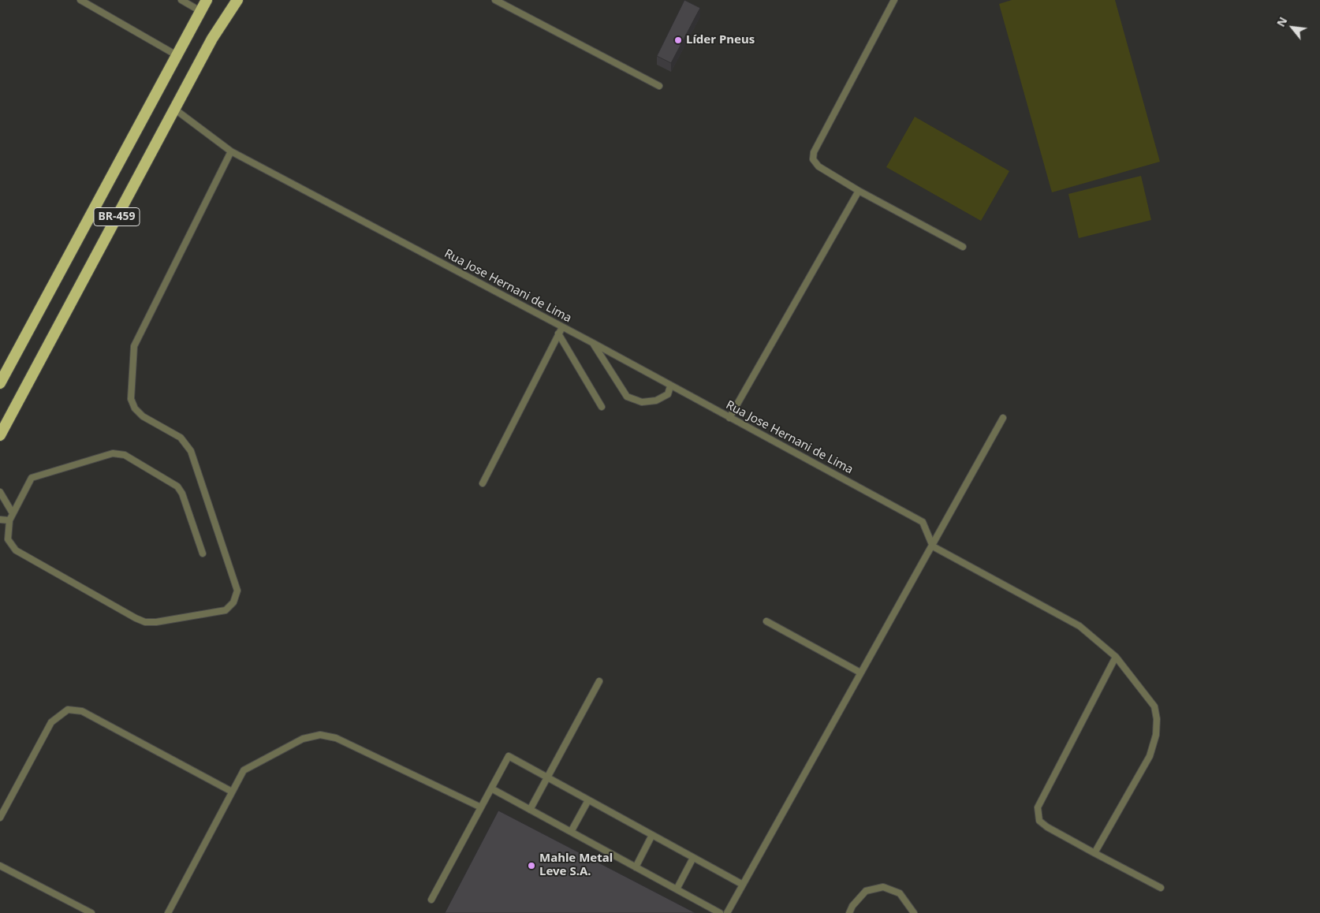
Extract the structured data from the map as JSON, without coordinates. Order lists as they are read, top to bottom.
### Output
{
  "streets": {
    "highway": ["BR-459"],
    "lane": ["Rua Jose Hernani de Lima"]
  },
  "crossings": [
    ["BR-459", "Rua Jose Hernani de Lima"]
  ],
  "places": ["Líder Pneus", "Mahle Metal Leve S.A."],
  "north": "top left"
}
